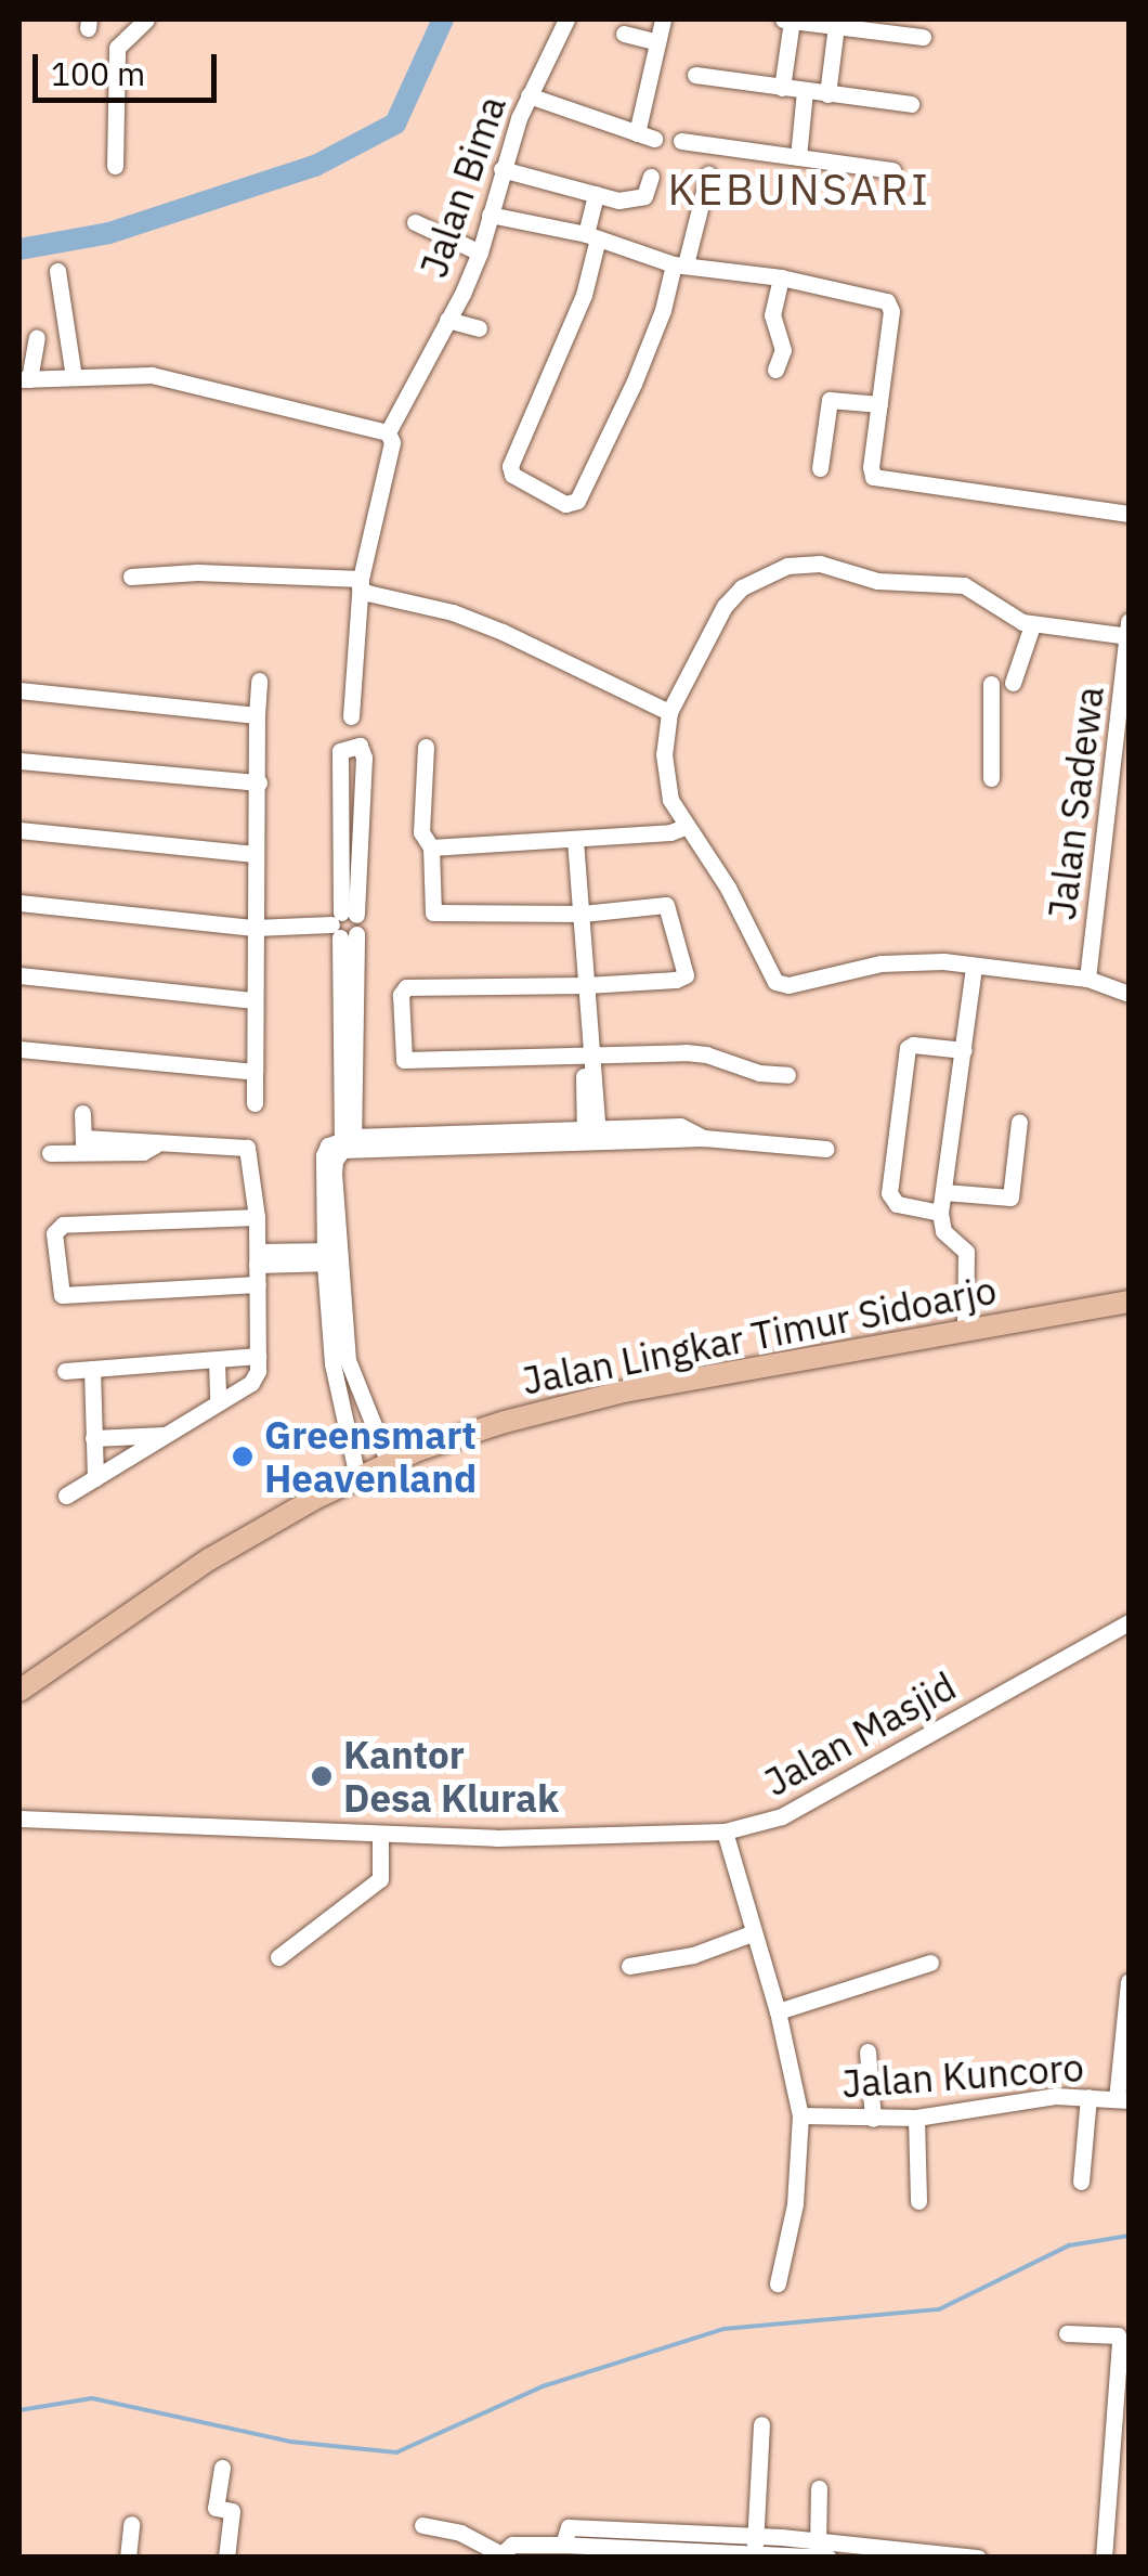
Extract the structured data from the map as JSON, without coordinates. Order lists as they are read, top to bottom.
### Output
{
  "streets": {
    "main road": ["Jalan Lingkar Timur Sidoarjo"],
    "street": [
      "Jalan Bima",
      "Jalan Sadewa",
      "Jalan Masjid",
      "Jalan Kuncoro"
    ]
  },
  "districts": ["KEBUNSARI"],
  "places": ["Greensmart Heavenland", "Kantor Desa Klurak"],
  "scale_bar": "100 m"
}
